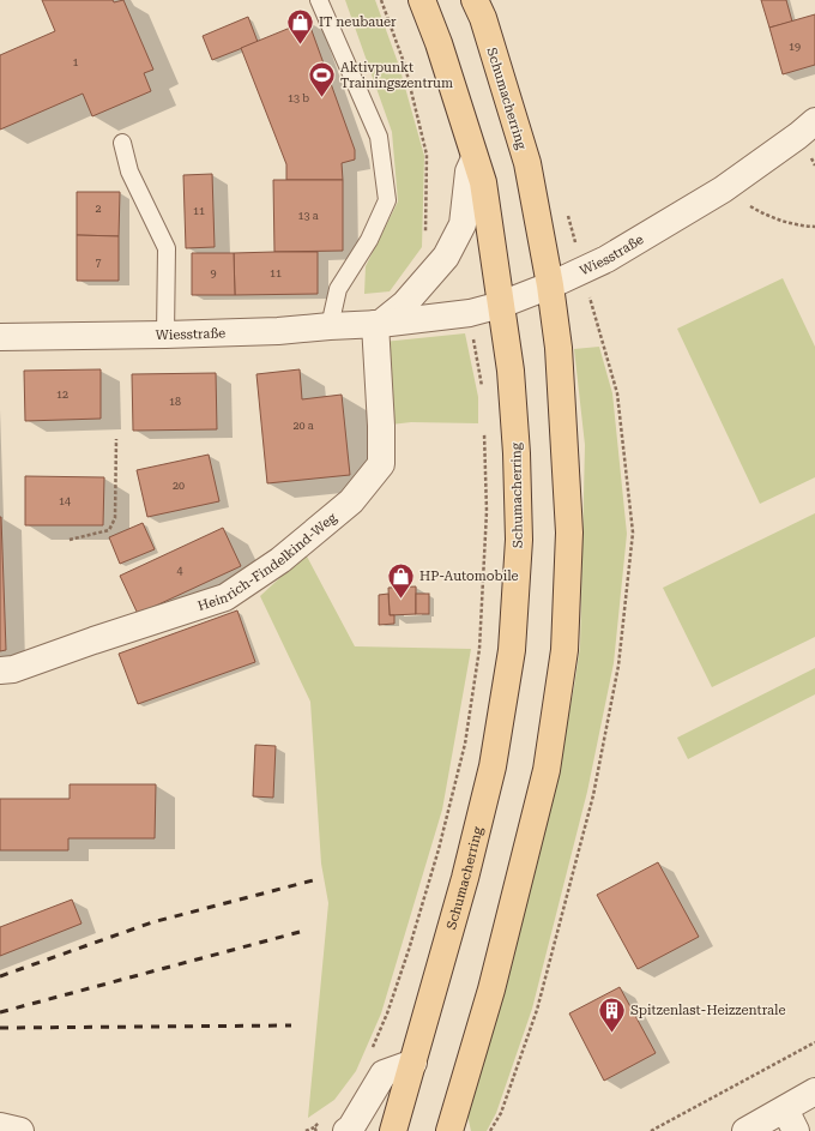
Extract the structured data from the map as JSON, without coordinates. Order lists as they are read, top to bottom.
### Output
{
  "streets": {
    "main road": ["Schumacherring"],
    "street": ["Wiesstraße", "Heinrich-Findelkind-Weg"]
  },
  "crossings": [
    ["Schumacherring", "Wiesstraße"],
    ["Wiesstraße", "Heinrich-Findelkind-Weg"]
  ],
  "places": {
    "shop": ["IT neubauer", "HP-Automobile"],
    "sports": ["Aktivpunkt Trainingszentrum"],
    "building": ["Spitzenlast-Heizzentrale"]
  },
  "house_numbers": [
    "19",
    "1",
    "13 b",
    "2",
    "11",
    "13 a",
    "7",
    "9",
    "11",
    "12",
    "18",
    "20 a",
    "20",
    "14",
    "4"
  ]
}
